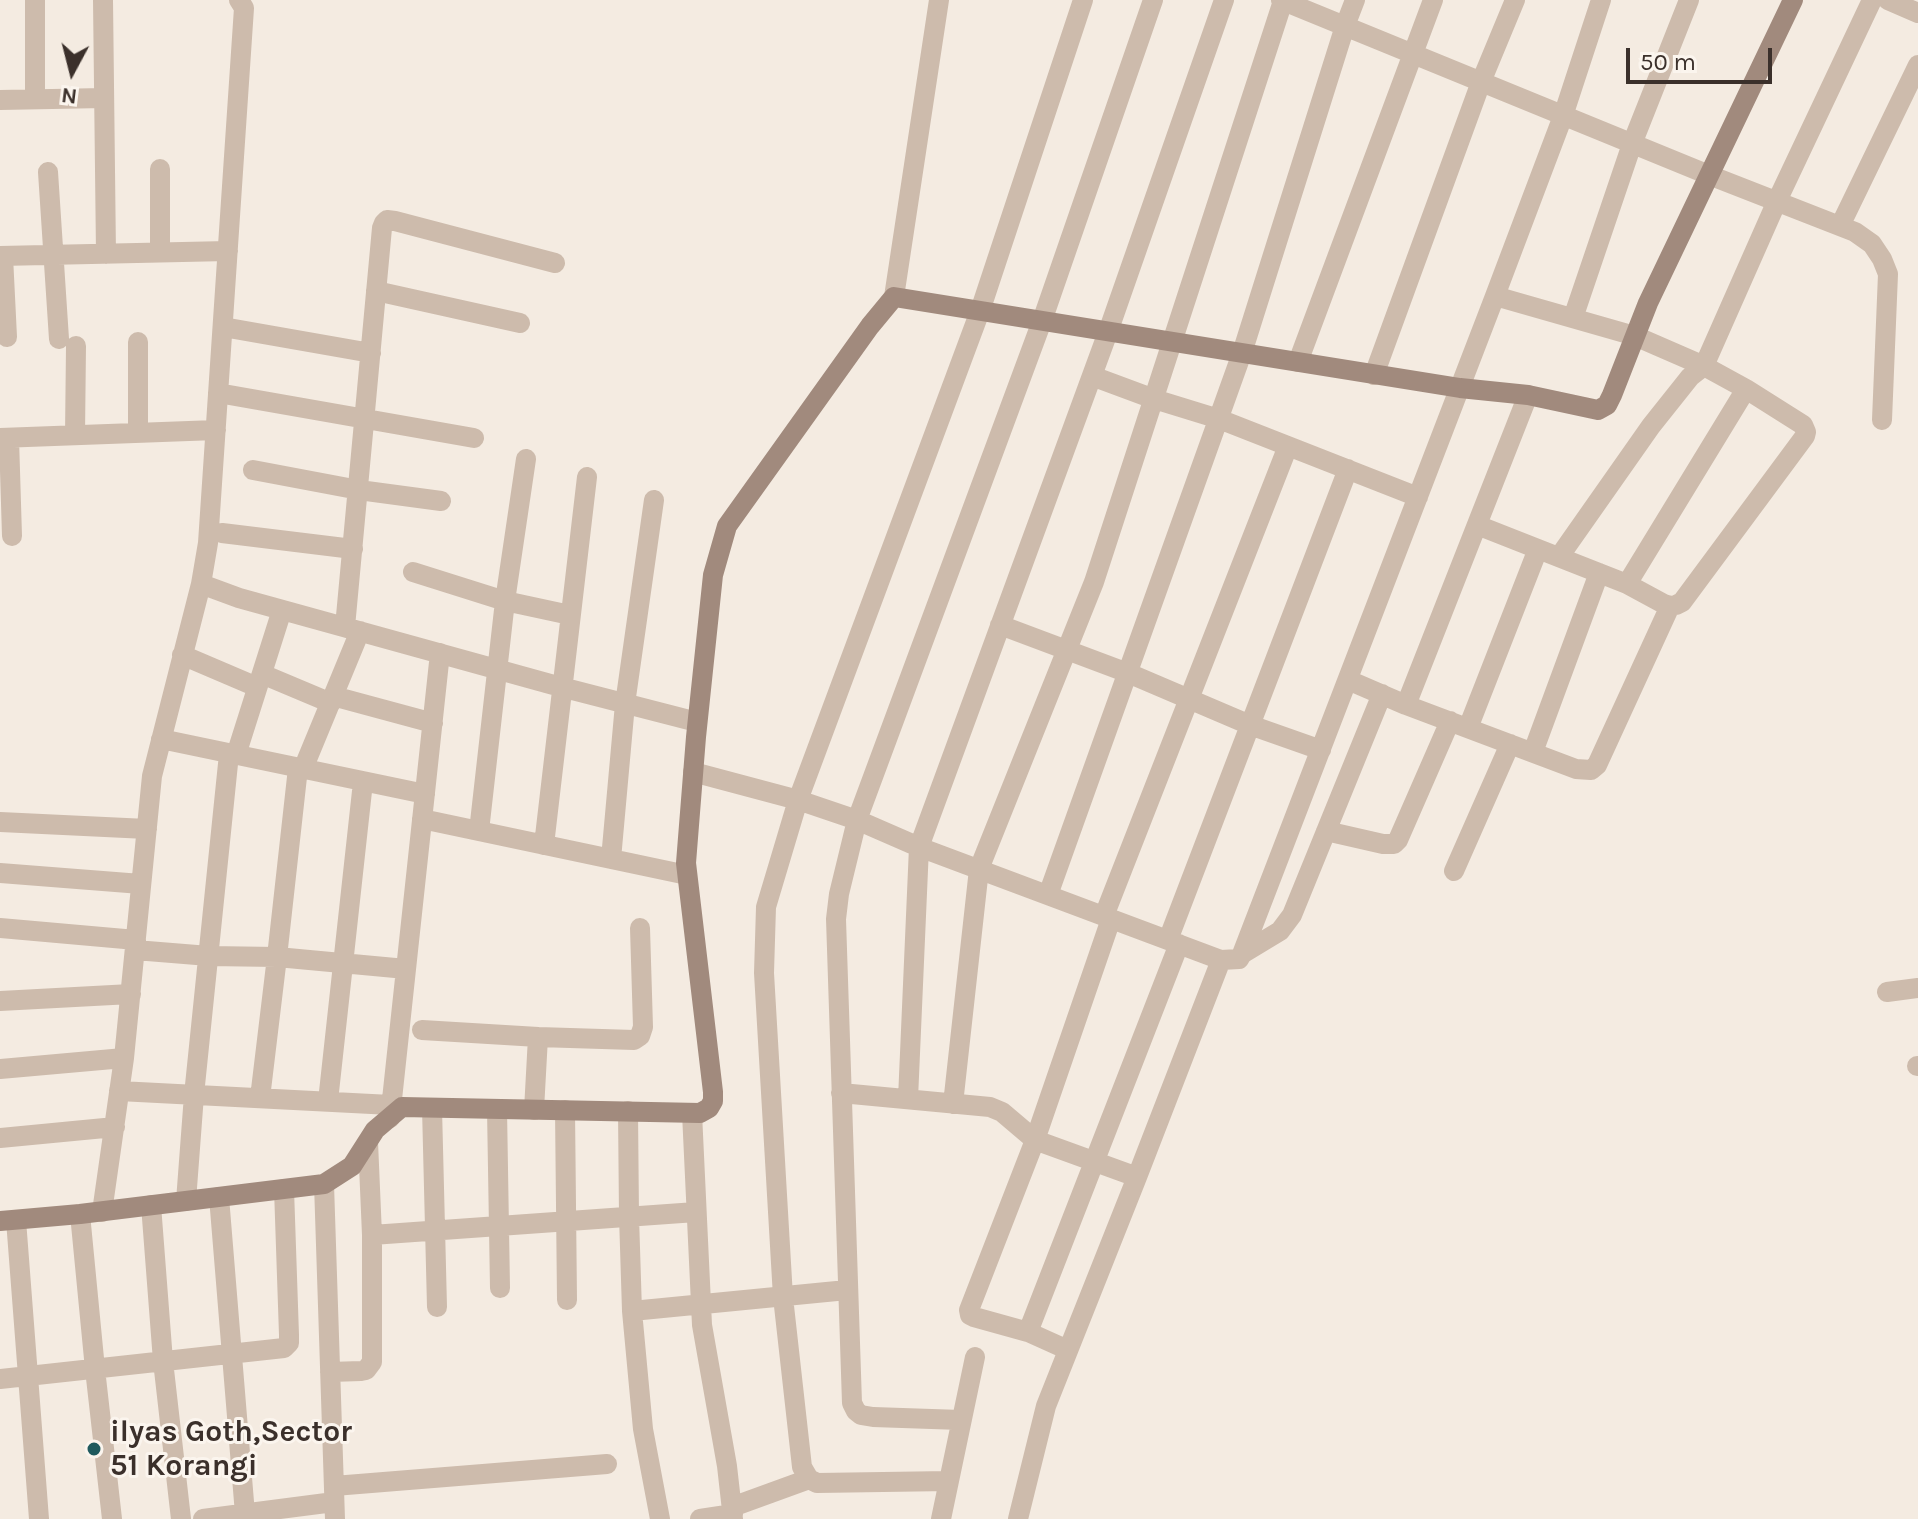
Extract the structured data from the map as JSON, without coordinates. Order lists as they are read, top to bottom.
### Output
{
  "places": ["ilyas Goth,Sector 51 Korangi"],
  "scale_bar": "50 m",
  "north": "bottom"
}
